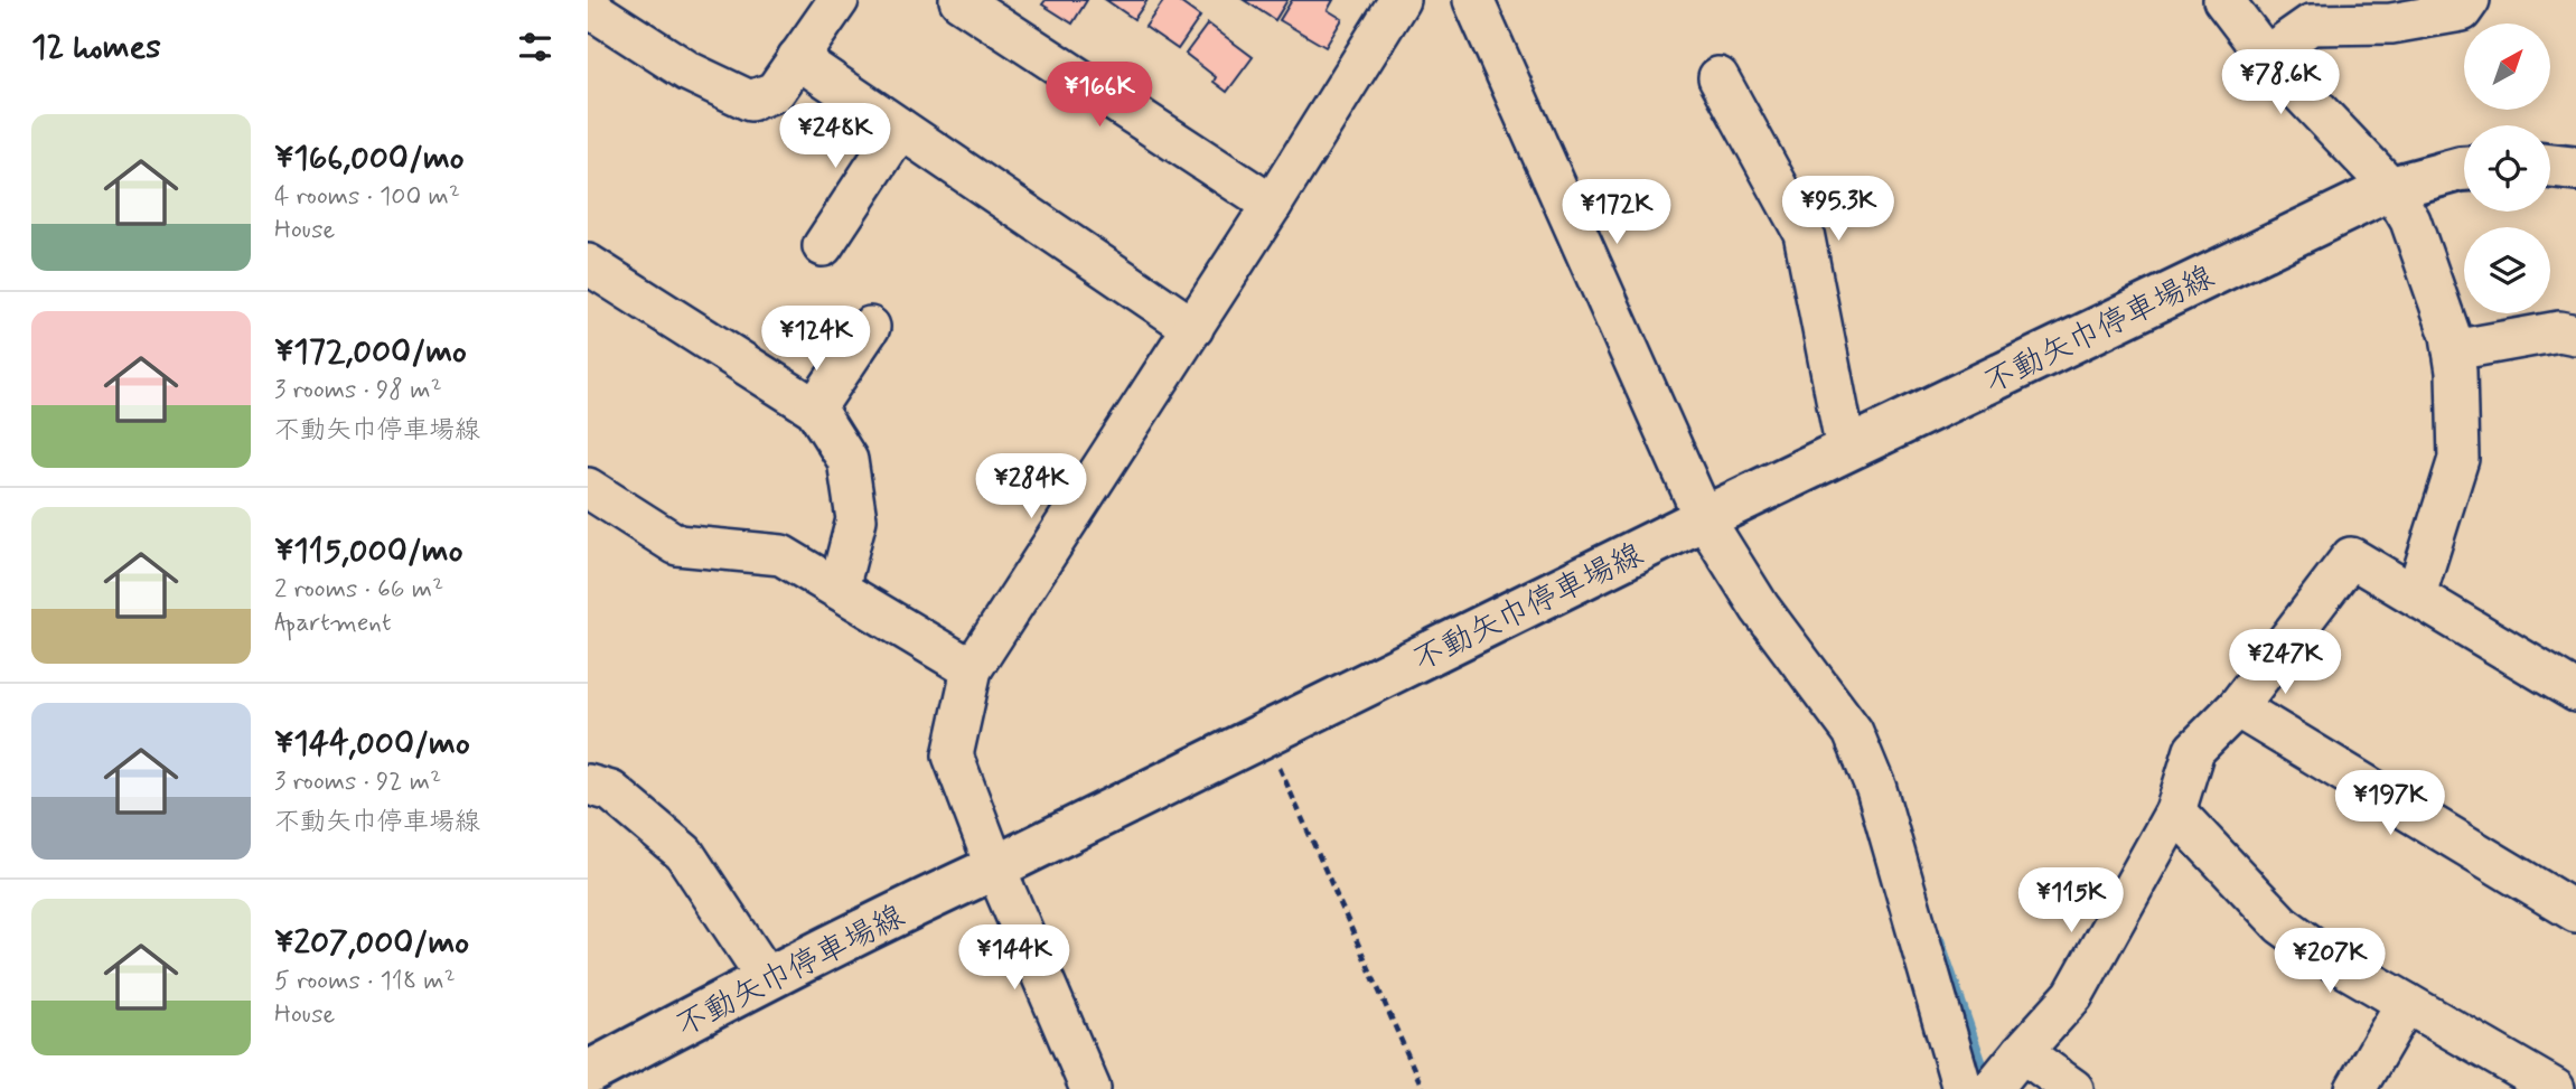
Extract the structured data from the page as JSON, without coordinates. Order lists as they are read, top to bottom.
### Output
{
  "streets": {
    "main road": ["不動矢巾停車場線"]
  },
  "north": "top right",
  "page": {
    "heading": "12 homes",
    "price": [
      "¥78.6K",
      "¥166K",
      "¥248K",
      "¥95.3K",
      "¥172K",
      "¥124K",
      "¥284K",
      "¥247K",
      "¥197K",
      "¥115K",
      "¥144K",
      "¥207K"
    ],
    "list": [
      {
        "name": "¥166,000/mo",
        "note": "4 rooms · 100 m² · House"
      },
      {
        "name": "¥172,000/mo",
        "note": "3 rooms · 98 m² · 不動矢巾停車場線"
      },
      {
        "name": "¥115,000/mo",
        "note": "2 rooms · 66 m² · Apartment"
      },
      {
        "name": "¥144,000/mo",
        "note": "3 rooms · 92 m² · 不動矢巾停車場線"
      },
      {
        "name": "¥207,000/mo",
        "note": "5 rooms · 118 m² · House"
      }
    ]
  }
}
